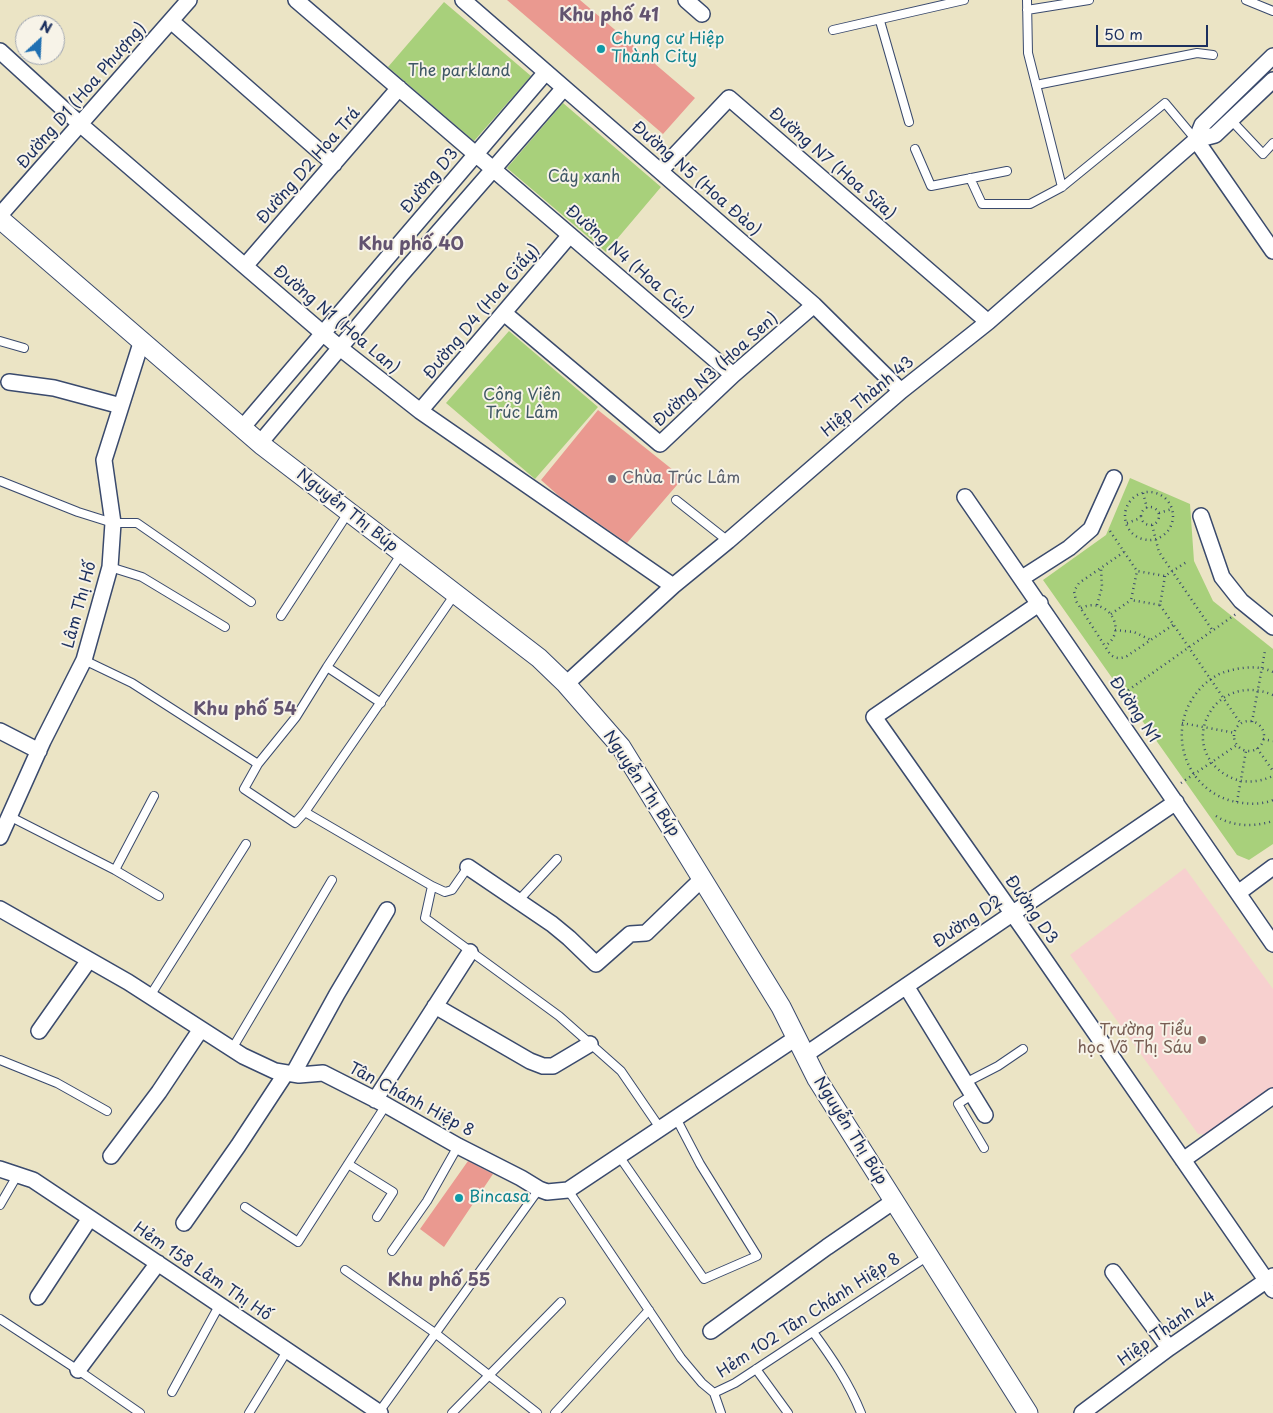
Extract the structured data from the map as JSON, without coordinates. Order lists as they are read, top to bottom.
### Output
{
  "streets": {
    "street": [
      "Đường D1 (Hoa Phượng)",
      "Đường N7 (Hoa Sữa)",
      "Đường D2 Hoa Trá",
      "Đường N5 (Hoa Đào)",
      "Đường D3",
      "Đường N4 (Hoa Cúc)",
      "Đường D4 (Hoa Giấy)",
      "Đường N1 (Hoa Lan)",
      "Đường N3 (Hoa Sen)",
      "Hiệp Thành 43",
      "Nguyễn Thị Búp",
      "Lâm Thị Hố",
      "Đường N1",
      "Đường D2",
      "Tân Chánh Hiệp 8",
      "Hẻm 158 Lâm Thị Hố",
      "Hiệp Thành 44"
    ],
    "lane": ["Hẻm 102 Tân Chánh Hiệp 8"]
  },
  "crossings": [
    ["Đường D1 (Hoa Phượng)", "Đường N1 (Hoa Lan)"],
    ["Đường N7 (Hoa Sữa)", "Đường N5 (Hoa Đào)"],
    ["Đường N7 (Hoa Sữa)", "Hiệp Thành 43"],
    ["Đường D2 Hoa Trá", "Đường N4 (Hoa Cúc)"],
    ["Đường D2 Hoa Trá", "Đường N1 (Hoa Lan)"],
    ["Đường N5 (Hoa Đào)", "Đường D3"],
    ["Đường N5 (Hoa Đào)", "Đường N3 (Hoa Sen)"],
    ["Đường N5 (Hoa Đào)", "Hiệp Thành 43"],
    ["Đường D3", "Đường N4 (Hoa Cúc)"],
    ["Đường D3", "Đường N1 (Hoa Lan)"],
    ["Đường D3", "Nguyễn Thị Búp"],
    ["Đường D3", "Đường N1"],
    ["Đường D3", "Đường D2"],
    ["Đường D3", "Hiệp Thành 44"],
    ["Đường N4 (Hoa Cúc)", "Đường D4 (Hoa Giấy)"],
    ["Đường N4 (Hoa Cúc)", "Đường N3 (Hoa Sen)"],
    ["Đường D4 (Hoa Giấy)", "Đường N1 (Hoa Lan)"],
    ["Đường D4 (Hoa Giấy)", "Đường N3 (Hoa Sen)"],
    ["Đường N1 (Hoa Lan)", "Hiệp Thành 43"],
    ["Hiệp Thành 43", "Nguyễn Thị Búp"],
    ["Nguyễn Thị Búp", "Lâm Thị Hố"],
    ["Nguyễn Thị Búp", "Đường D2"],
    ["Nguyễn Thị Búp", "Hẻm 102 Tân Chánh Hiệp 8"],
    ["Đường N1", "Đường D2"],
    ["Tân Chánh Hiệp 8", "Hẻm 102 Tân Chánh Hiệp 8"]
  ],
  "districts": [
    "Khu phố 41",
    "Khu phố 40",
    "Khu phố 54",
    "Khu phố 55"
  ],
  "parks": ["The parkland", "Cây xanh", "Công Viên Trúc Lâm"],
  "places": [
    "Chung cư Hiệp Thành City",
    "Chùa Trúc Lâm",
    "Trường Tiểu học Võ Thị Sáu",
    "Bincasa"
  ],
  "scale_bar": "50 m",
  "north": "top right"
}
